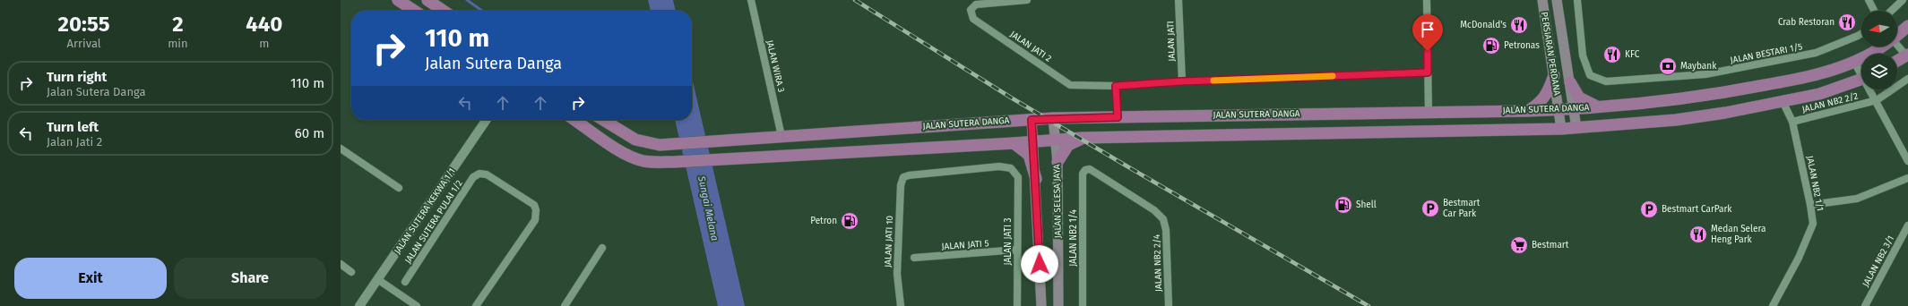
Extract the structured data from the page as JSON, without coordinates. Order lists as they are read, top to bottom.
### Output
{
  "streets": {
    "main road": ["PERSIARAN PERDANA", "JALAN SUTERA DANGA", "JALAN SELESA JAYA"],
    "street": [
      "JALAN JATI",
      "JALAN JATI 2",
      "JALAN BESTARI 1/5",
      "JALAN WIRA 3",
      "JALAN NB2 2/2",
      "JALAN NB2 1/1",
      "JALAN SUTERA KEKWA 1/1",
      "JALAN SUTERA PULAI 1/2",
      "JALAN NB2 1/4",
      "JALAN JATI 10",
      "JALAN JATI 3",
      "JALAN JATI 5",
      "JALAN NB2 3/1",
      "JALAN NB2 2/4"
    ]
  },
  "crossings": [
    ["PERSIARAN PERDANA", "JALAN SUTERA DANGA"],
    ["JALAN WIRA 3", "JALAN SUTERA DANGA"],
    ["JALAN NB2 2/2", "JALAN NB2 1/1"],
    ["JALAN SUTERA DANGA", "JALAN SELESA JAYA"],
    ["JALAN NB2 1/4", "JALAN NB2 2/4"],
    ["JALAN JATI 10", "JALAN JATI 3"],
    ["JALAN JATI 3", "JALAN JATI 5"]
  ],
  "water": ["Sungai Melana"],
  "places": {
    "restaurant": [
      "Crab Restoran",
      "McDonald's",
      "KFC",
      "Medan Selera Heng Park"
    ],
    "fuel station": ["Petronas", "Shell", "Petron"],
    "bank": ["Maybank"],
    "parking": ["Bestmart Car Park", "Bestmart CarPark"],
    "supermarket": ["Bestmart"]
  },
  "north": "left",
  "page": {
    "eta": [
      "20:55",
      "Arrival",
      "2",
      "min",
      "440",
      "m"
    ],
    "turn": ["110 m", "Jalan Sutera Danga"],
    "list": [
      {
        "name": "Turn right",
        "note": "Jalan Sutera Danga",
        "value": "110 m"
      },
      {
        "name": "Turn left",
        "note": "Jalan Jati 2",
        "value": "60 m"
      }
    ],
    "buttons": ["Exit", "Share"]
  }
}
